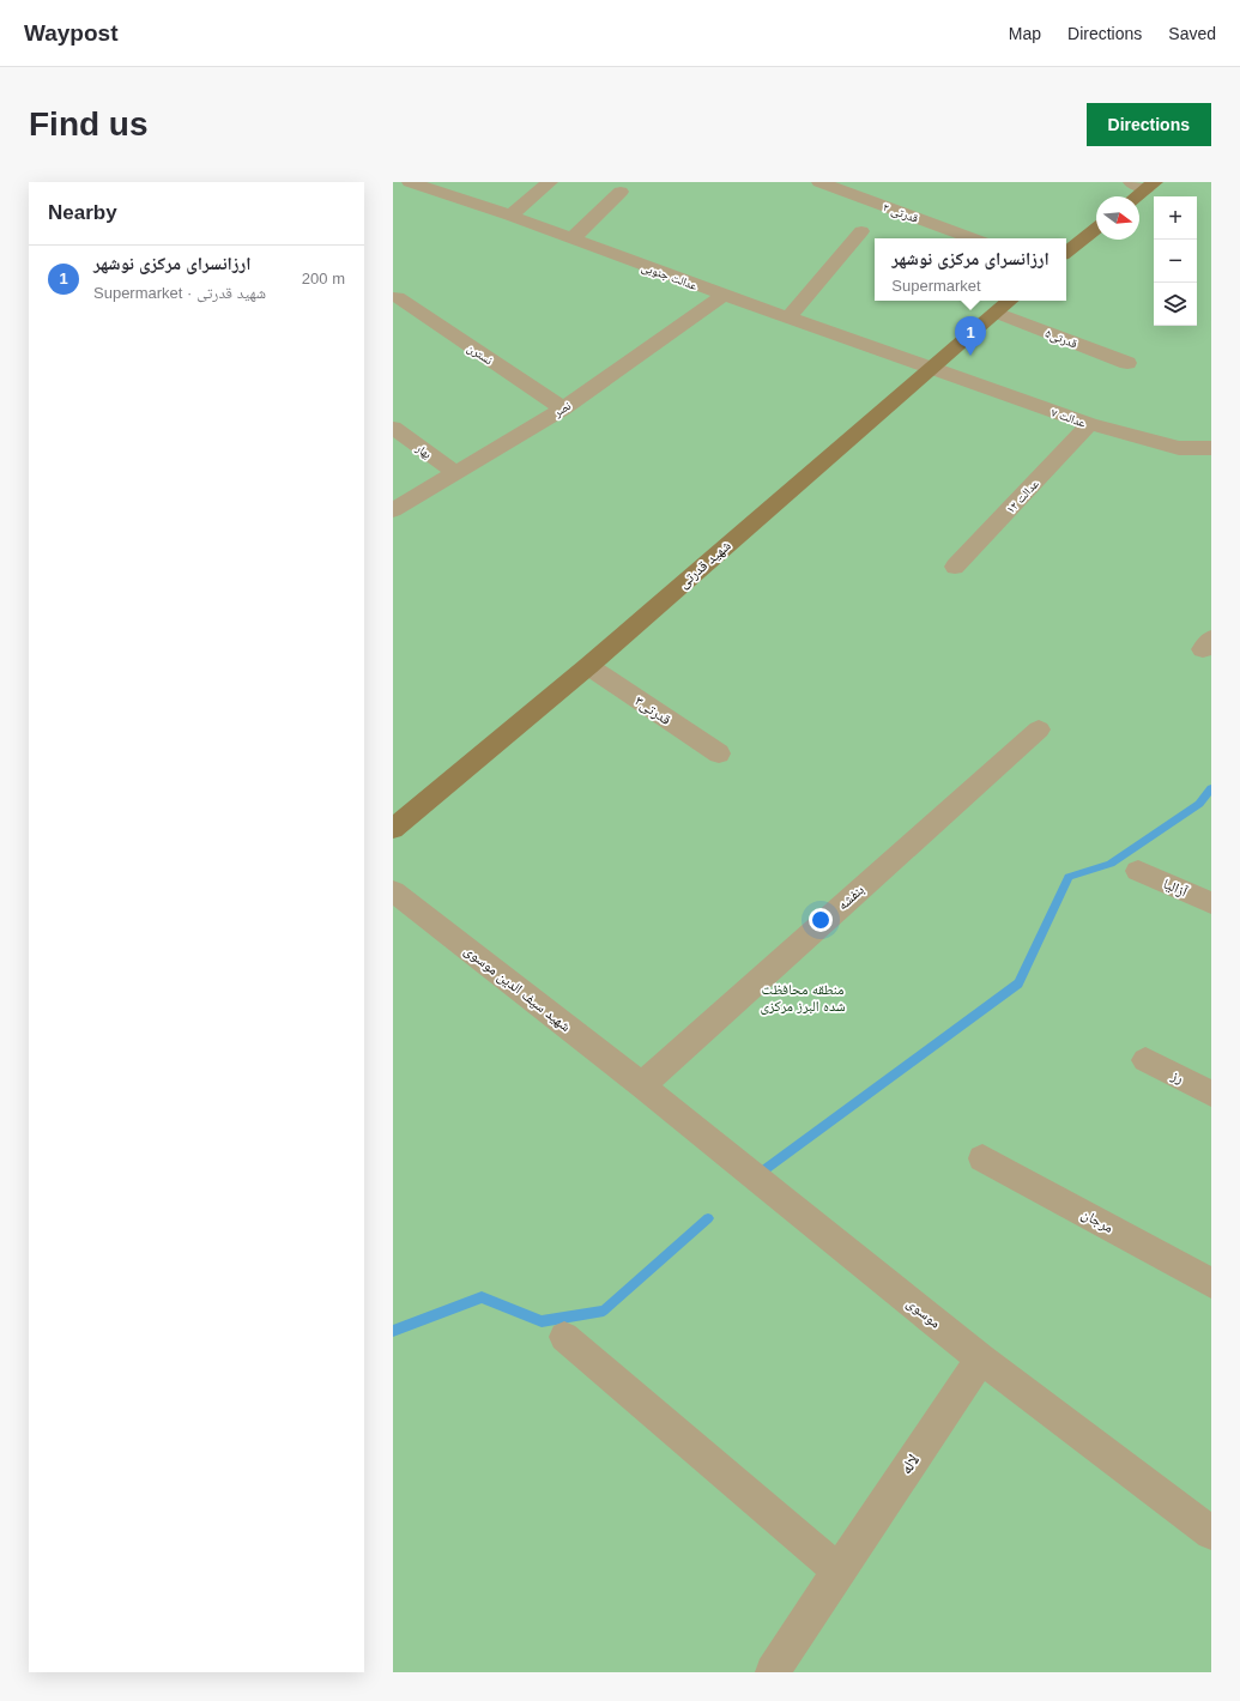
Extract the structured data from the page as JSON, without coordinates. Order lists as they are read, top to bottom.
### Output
{
  "streets": {
    "street": [
      "قدرتی ۲",
      "عدالت جنوبی",
      "قدرتی۵",
      "نسترن",
      "نصر",
      "۷ عدالت",
      "بهار",
      "عدالت ۱۲",
      "شهید قدرتی",
      "قدرتی۳",
      "آزالیا",
      "بنفشه",
      "شهید سیف الدین موسوی",
      "رز",
      "مرجان",
      "موسوی",
      "لاله"
    ]
  },
  "crossings": [
    ["عدالت جنوبی", "نصر"],
    ["عدالت جنوبی", "۷ عدالت"],
    ["عدالت جنوبی", "شهید قدرتی"],
    ["قدرتی۵", "شهید قدرتی"],
    ["نسترن", "نصر"],
    ["نصر", "بهار"],
    ["۷ عدالت", "عدالت ۱۲"],
    ["۷ عدالت", "شهید قدرتی"],
    ["شهید قدرتی", "قدرتی۳"],
    ["بنفشه", "شهید سیف الدین موسوی"],
    ["بنفشه", "موسوی"],
    ["شهید سیف الدین موسوی", "موسوی"],
    ["موسوی", "لاله"]
  ],
  "parks": ["منطقه محافظت شده البرز مرکزی"],
  "north": "right",
  "page": {
    "header": "Waypost",
    "nav": ["Map", "Directions", "Saved"],
    "buttons": "Directions",
    "title": "Find us",
    "heading": "Nearby",
    "map_buttons": ["+", "−"],
    "popup": ["ارزانسرای مرکزی نوشهر", "Supermarket"],
    "list": [
      {
        "mark": "1",
        "name": "ارزانسرای مرکزی نوشهر",
        "note": "Supermarket · شهید قدرتی",
        "value": "200 m"
      }
    ],
    "pins": "1"
  }
}
